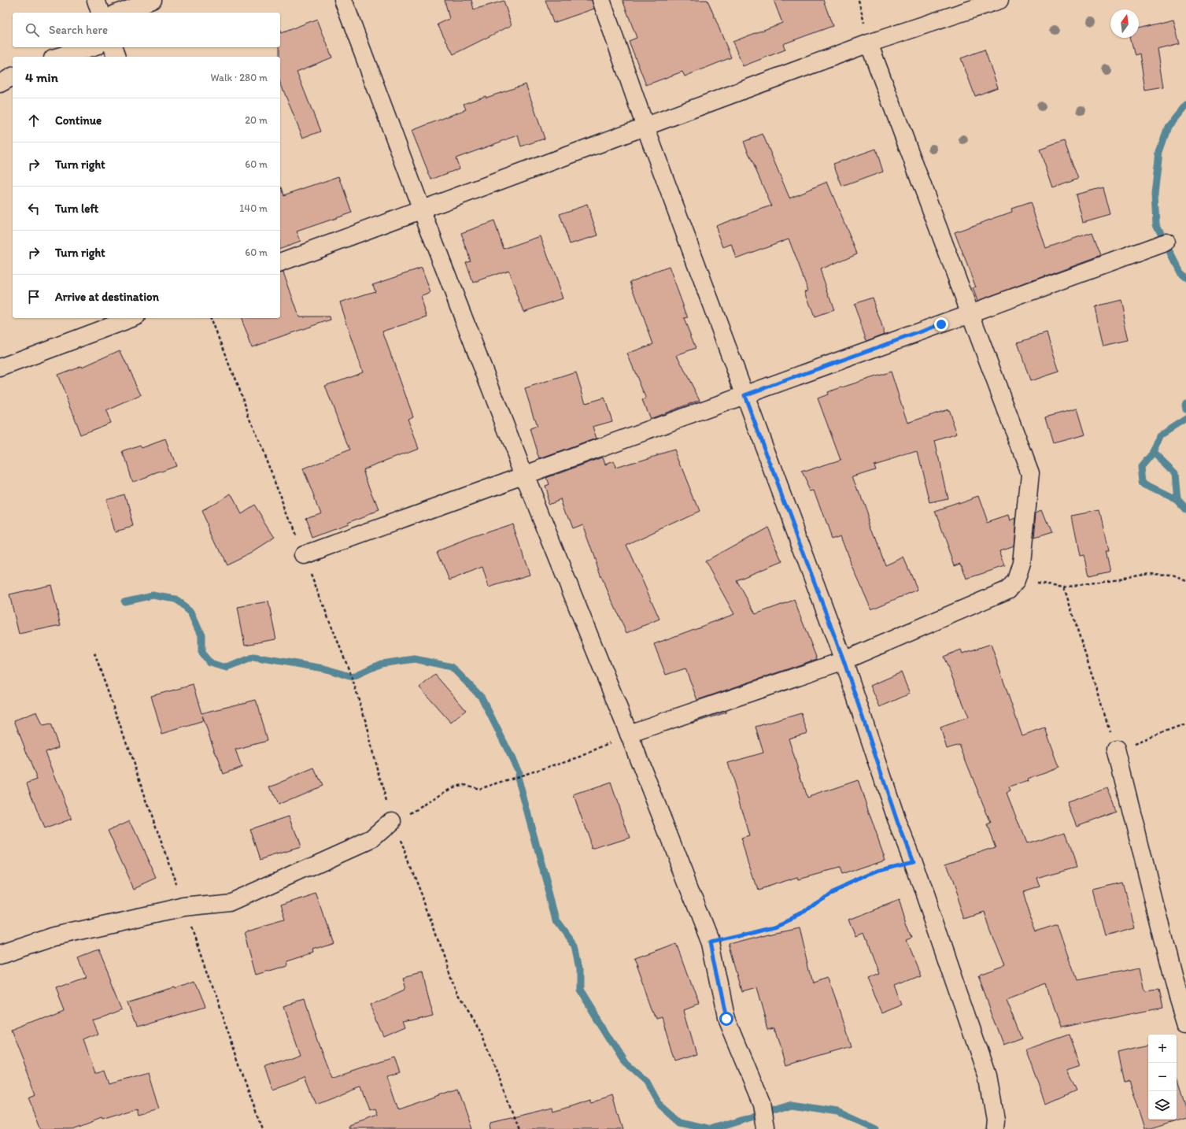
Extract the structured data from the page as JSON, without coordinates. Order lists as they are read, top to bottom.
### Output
{
  "north": "top",
  "page": {
    "search": "Search here",
    "heading": ["4 min", "Walk · 280 m"],
    "list": [
      ["Continue", "20 m"],
      ["Turn right", "60 m"],
      ["Turn left", "140 m"],
      ["Turn right", "60 m"],
      "Arrive at destination"
    ],
    "map_buttons": ["+", "−"]
  }
}
